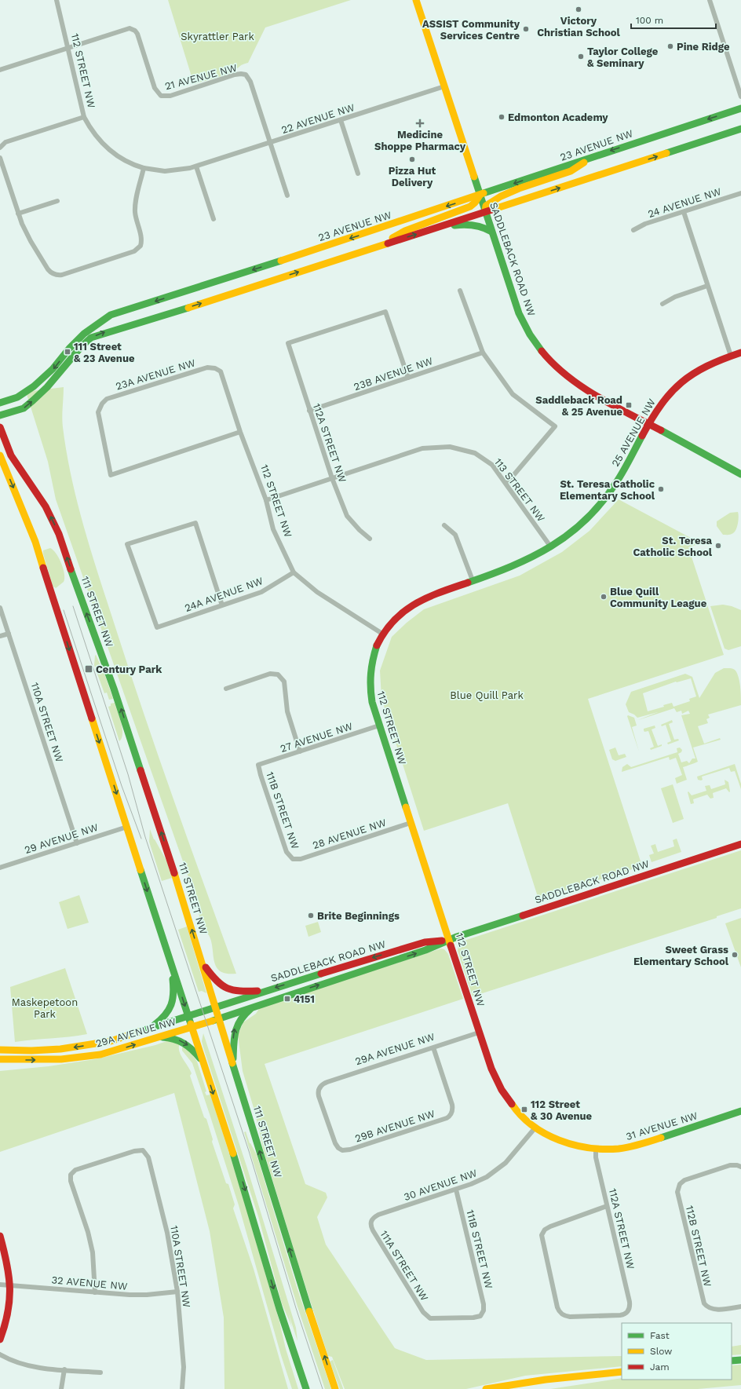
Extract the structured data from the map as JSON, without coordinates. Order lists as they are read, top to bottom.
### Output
{
  "streets": {
    "main road": [
      "112 STREET NW",
      "23 AVENUE NW",
      "SADDLEBACK ROAD NW",
      "25 AVENUE NW",
      "111 STREET NW",
      "29A AVENUE NW",
      "31 AVENUE NW"
    ],
    "street": [
      "21 AVENUE NW",
      "22 AVENUE NW",
      "24 AVENUE NW",
      "23B AVENUE NW",
      "23A AVENUE NW",
      "112A STREET NW",
      "113 STREET NW",
      "24A AVENUE NW",
      "110A STREET NW",
      "27 AVENUE NW",
      "111B STREET NW",
      "28 AVENUE NW",
      "29 AVENUE NW",
      "29B AVENUE NW",
      "30 AVENUE NW",
      "112B STREET NW",
      "111A STREET NW",
      "32 AVENUE NW"
    ]
  },
  "crossings": [
    ["112 STREET NW", "21 AVENUE NW"],
    ["112 STREET NW", "22 AVENUE NW"],
    ["112 STREET NW", "SADDLEBACK ROAD NW"],
    ["112 STREET NW", "23A AVENUE NW"],
    ["112 STREET NW", "25 AVENUE NW"],
    ["112 STREET NW", "24A AVENUE NW"],
    ["112 STREET NW", "27 AVENUE NW"],
    ["112 STREET NW", "28 AVENUE NW"],
    ["112 STREET NW", "29A AVENUE NW"],
    ["112 STREET NW", "31 AVENUE NW"],
    ["112 STREET NW", "30 AVENUE NW"],
    ["21 AVENUE NW", "22 AVENUE NW"],
    ["22 AVENUE NW", "SADDLEBACK ROAD NW"],
    ["23 AVENUE NW", "SADDLEBACK ROAD NW"],
    ["SADDLEBACK ROAD NW", "25 AVENUE NW"],
    ["SADDLEBACK ROAD NW", "111 STREET NW"],
    ["SADDLEBACK ROAD NW", "29A AVENUE NW"],
    ["23B AVENUE NW", "112A STREET NW"],
    ["25 AVENUE NW", "113 STREET NW"],
    ["112A STREET NW", "113 STREET NW"],
    ["112A STREET NW", "31 AVENUE NW"],
    ["111 STREET NW", "29A AVENUE NW"],
    ["110A STREET NW", "29 AVENUE NW"],
    ["110A STREET NW", "32 AVENUE NW"],
    ["27 AVENUE NW", "111B STREET NW"],
    ["111B STREET NW", "28 AVENUE NW"],
    ["111B STREET NW", "30 AVENUE NW"],
    ["111B STREET NW", "111A STREET NW"],
    ["29A AVENUE NW", "29B AVENUE NW"],
    ["31 AVENUE NW", "30 AVENUE NW"],
    ["30 AVENUE NW", "111A STREET NW"]
  ],
  "parks": ["Skyrattler Park", "Blue Quill Park", "Maskepetoon Park"],
  "places": {
    "other": [
      "Victory Christian School",
      "ASSIST Community Services Centre",
      "Pine Ridge",
      "Taylor College & Seminary",
      "Edmonton Academy",
      "Pizza Hut Delivery",
      "St. Teresa Catholic Elementary School",
      "St. Teresa Catholic School",
      "Blue Quill Community League",
      "Brite Beginnings",
      "Sweet Grass Elementary School"
    ],
    "health": ["Medicine Shoppe Pharmacy"],
    "transit": [
      "111 Street & 23 Avenue",
      "Saddleback Road & 25 Avenue",
      "Century Park",
      "4151",
      "112 Street & 30 Avenue"
    ]
  },
  "legend": ["Fast", "Slow", "Jam"],
  "scale_bar": "100 m"
}
